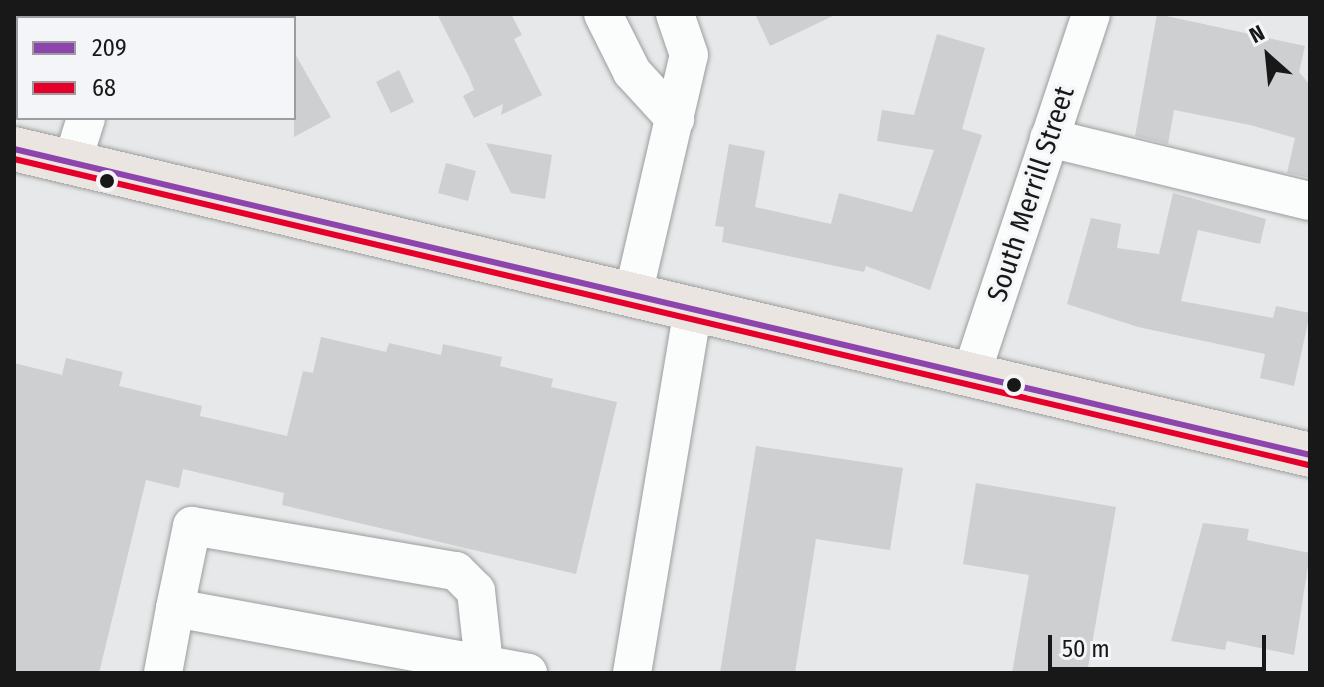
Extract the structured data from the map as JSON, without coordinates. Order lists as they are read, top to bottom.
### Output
{
  "streets": {
    "street": ["South Merrill Street"]
  },
  "lines": ["transit line 209", "transit line 68"],
  "legend": ["209", "68"],
  "scale_bar": "50 m",
  "north": "top left"
}
